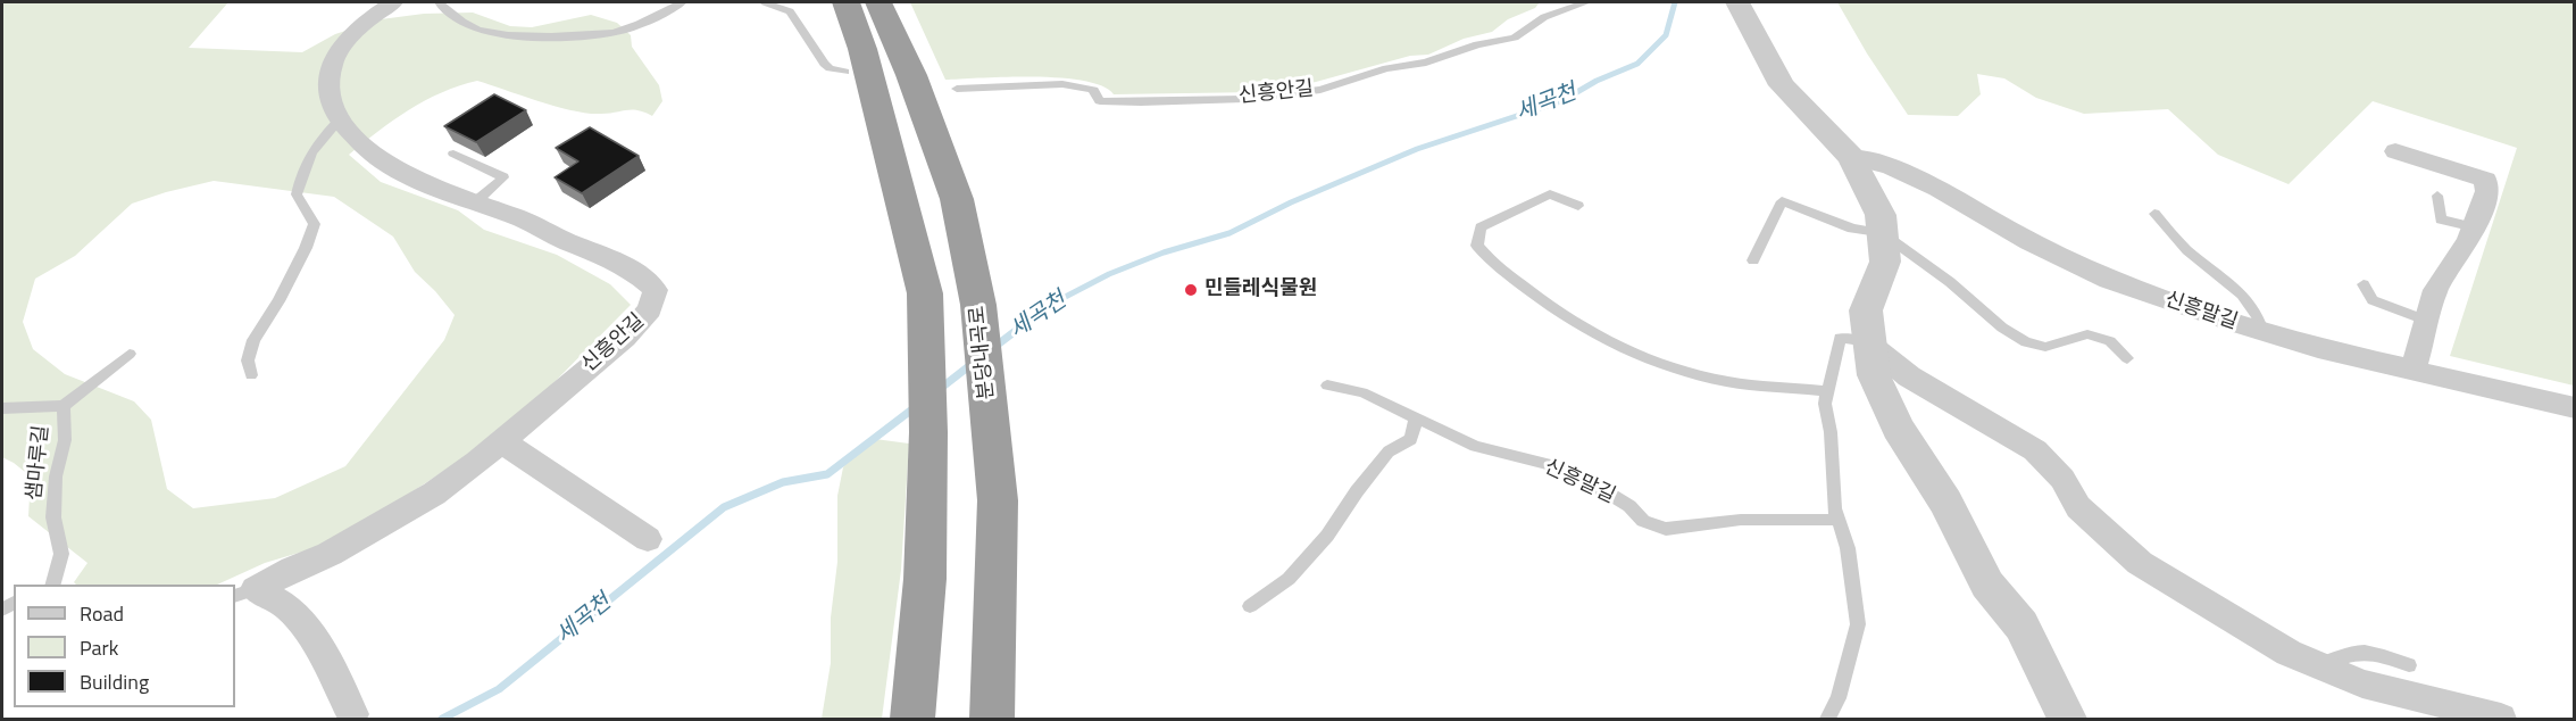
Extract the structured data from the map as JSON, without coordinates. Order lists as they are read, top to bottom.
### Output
{
  "streets": {
    "highway": ["분당내곡로"],
    "street": ["신흥안길", "신흥말길"],
    "lane": ["샘마루길"]
  },
  "water": ["세곡천"],
  "places": ["민들레식물원"],
  "legend": ["Road", "Park", "Building"]
}
